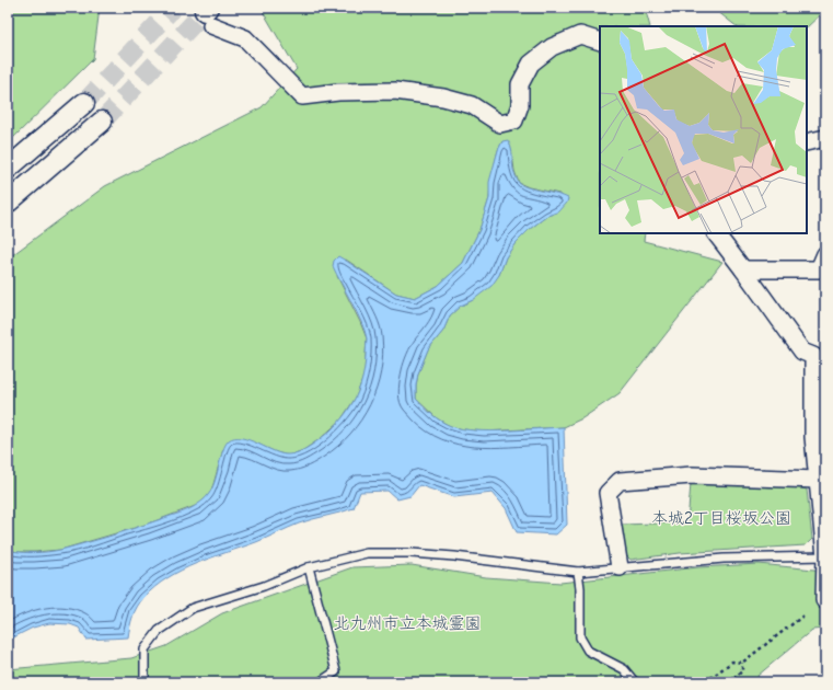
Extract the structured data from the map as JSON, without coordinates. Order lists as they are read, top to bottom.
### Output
{
  "parks": ["本城2丁目桜坂公園", "北九州市立本城霊園"]
}
